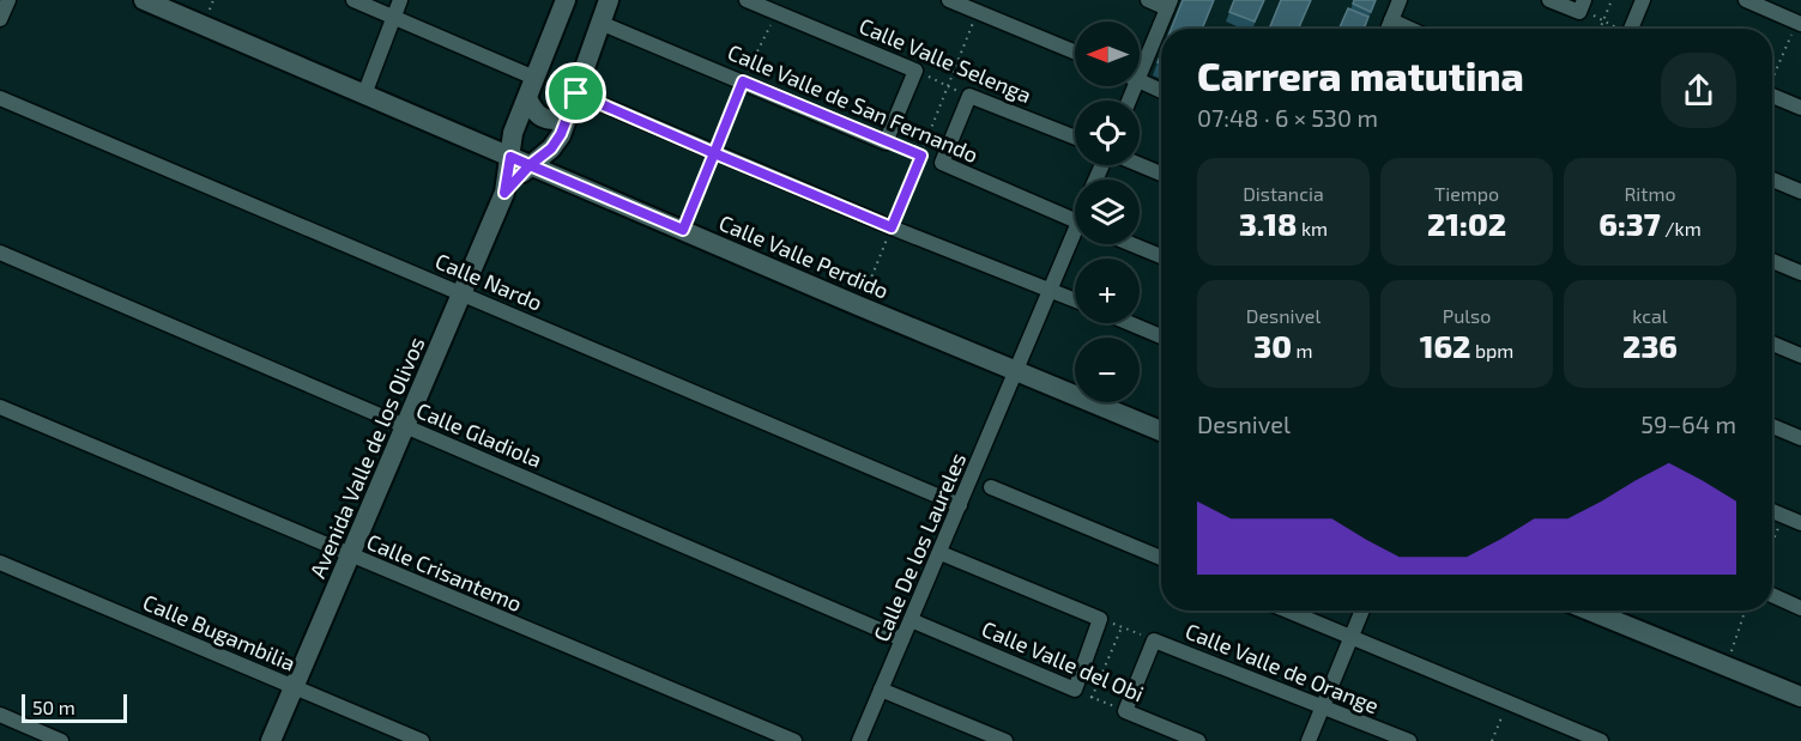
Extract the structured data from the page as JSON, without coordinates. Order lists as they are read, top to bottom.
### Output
{
  "streets": {
    "street": [
      "Calle Valle Selenga",
      "Calle Valle de San Fernando",
      "Calle Valle Perdido",
      "Calle Nardo",
      "Calle Gladiola",
      "Avenida Valle de los Olivos",
      "Calle De los Laureles",
      "Calle Crisantemo",
      "Calle Bugambilia",
      "Calle Valle del Obi",
      "Calle Valle de Orange"
    ]
  },
  "crossings": [
    ["Calle Valle de San Fernando", "Avenida Valle de los Olivos"],
    ["Calle Valle Perdido", "Avenida Valle de los Olivos"],
    ["Calle Valle Perdido", "Calle De los Laureles"],
    ["Calle Nardo", "Avenida Valle de los Olivos"],
    ["Calle Nardo", "Calle De los Laureles"],
    ["Calle Gladiola", "Avenida Valle de los Olivos"],
    ["Calle Gladiola", "Calle De los Laureles"],
    ["Avenida Valle de los Olivos", "Calle Crisantemo"],
    ["Avenida Valle de los Olivos", "Calle Bugambilia"],
    ["Calle De los Laureles", "Calle Valle del Obi"]
  ],
  "scale_bar": "50 m",
  "north": "left",
  "page": {
    "map_buttons": ["+", "−"],
    "heading": ["Carrera matutina", "07:48 · 6 × 530 m"],
    "stats": [
      ["Distancia", "3.18 km"],
      ["Tiempo", "21:02"],
      ["Ritmo", "6:37 /km"],
      ["Desnivel", "30 m"],
      ["Pulso", "162 bpm"],
      ["kcal", "236"]
    ],
    "chart": ["Desnivel", "59–64 m"],
    "scale": "50 m"
  }
}
